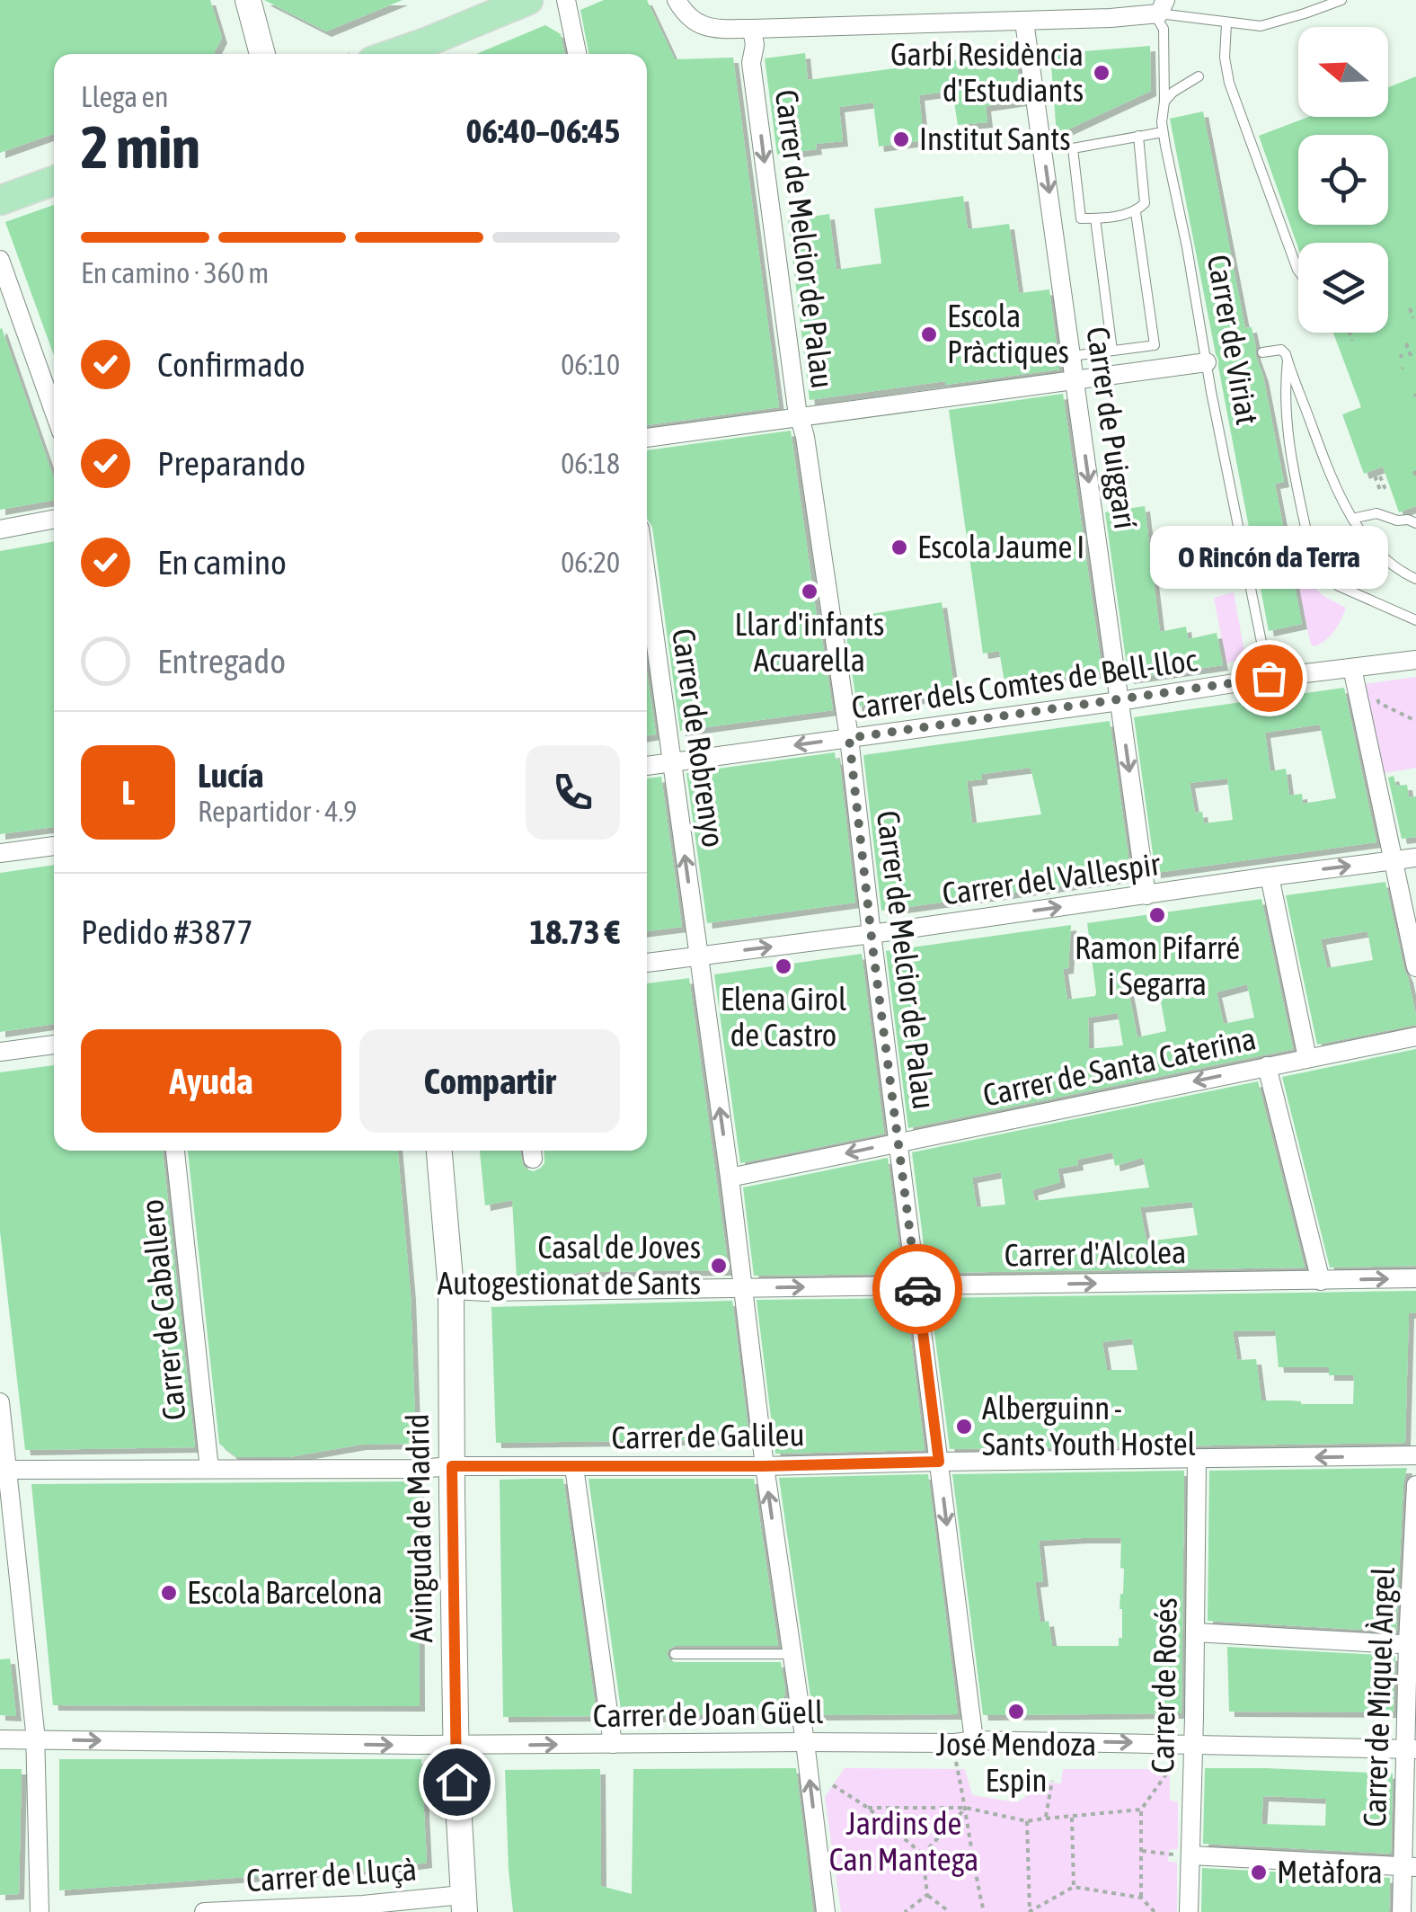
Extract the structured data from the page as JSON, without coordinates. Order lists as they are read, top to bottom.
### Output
{
  "streets": {
    "main road": ["Avinguda de Madrid"],
    "street": [
      "Carrer de Melcior de Palau",
      "Carrer de Puiggarí",
      "Carrer dels Comtes de Bell-lloc",
      "Carrer de Robrenyo",
      "Carrer del Vallespir",
      "Carrer de Santa Caterina",
      "Carrer d'Alcolea",
      "Carrer de Caballero",
      "Carrer de Galileu",
      "Carrer de Rosés",
      "Carrer de Miquel Àngel",
      "Carrer de Joan Güell",
      "Carrer de Lluçà"
    ],
    "lane": ["Carrer de Viriat"]
  },
  "crossings": [
    ["Carrer de Melcior de Palau", "Carrer dels Comtes de Bell-lloc"],
    ["Carrer de Melcior de Palau", "Carrer del Vallespir"],
    ["Carrer de Melcior de Palau", "Carrer de Santa Caterina"],
    ["Carrer de Melcior de Palau", "Carrer d'Alcolea"],
    ["Carrer de Melcior de Palau", "Carrer de Galileu"],
    ["Carrer de Melcior de Palau", "Carrer de Joan Güell"],
    ["Carrer de Viriat", "Carrer dels Comtes de Bell-lloc"],
    ["Carrer de Puiggarí", "Carrer dels Comtes de Bell-lloc"],
    ["Carrer de Puiggarí", "Carrer del Vallespir"],
    ["Carrer dels Comtes de Bell-lloc", "Carrer de Robrenyo"],
    ["Carrer de Robrenyo", "Carrer del Vallespir"],
    ["Carrer de Robrenyo", "Carrer de Santa Caterina"],
    ["Carrer de Robrenyo", "Carrer d'Alcolea"],
    ["Carrer de Robrenyo", "Carrer de Galileu"],
    ["Carrer de Robrenyo", "Carrer de Joan Güell"],
    ["Carrer d'Alcolea", "Avinguda de Madrid"],
    ["Carrer de Caballero", "Carrer de Galileu"],
    ["Carrer de Galileu", "Avinguda de Madrid"],
    ["Carrer de Galileu", "Carrer de Rosés"],
    ["Avinguda de Madrid", "Carrer de Joan Güell"],
    ["Avinguda de Madrid", "Carrer de Lluçà"],
    ["Carrer de Rosés", "Carrer de Joan Güell"],
    ["Carrer de Miquel Àngel", "Carrer de Joan Güell"]
  ],
  "one_way": [
    "Carrer de Melcior de Palau",
    "Carrer de Puiggarí",
    "Carrer de Robrenyo",
    "Carrer del Vallespir",
    "Carrer de Santa Caterina",
    "Carrer d'Alcolea",
    "Carrer de Joan Güell"
  ],
  "parks": ["Jardins de Can Mantega"],
  "places": [
    "Garbí Residència d'Estudiants",
    "Institut Sants",
    "Escola Pràctiques",
    "Escola Jaume I",
    "Llar d'infants Acuarella",
    "O Rincón da Terra",
    "Ramon Pifarré i Segarra",
    "Elena Girol de Castro",
    "Casal de Joves Autogestionat de Sants",
    "Alberguinn - Sants Youth Hostel",
    "Escola Barcelona",
    "José Mendoza Espin",
    "Metàfora"
  ],
  "north": "left",
  "page": {
    "heading": ["2 min", "Llega en", "06:40–06:45"],
    "panel": [
      "Lucía",
      "Repartidor · 4.9",
      "Pedido #3877",
      "18.73 €"
    ],
    "bar": "En camino · 360 m",
    "list": [
      ["Confirmado", "06:10"],
      ["Preparando", "06:18"],
      ["En camino", "06:20"],
      "Entregado"
    ],
    "bubble": "O Rincón da Terra",
    "round": "L",
    "buttons": ["Ayuda", "Compartir"]
  }
}
